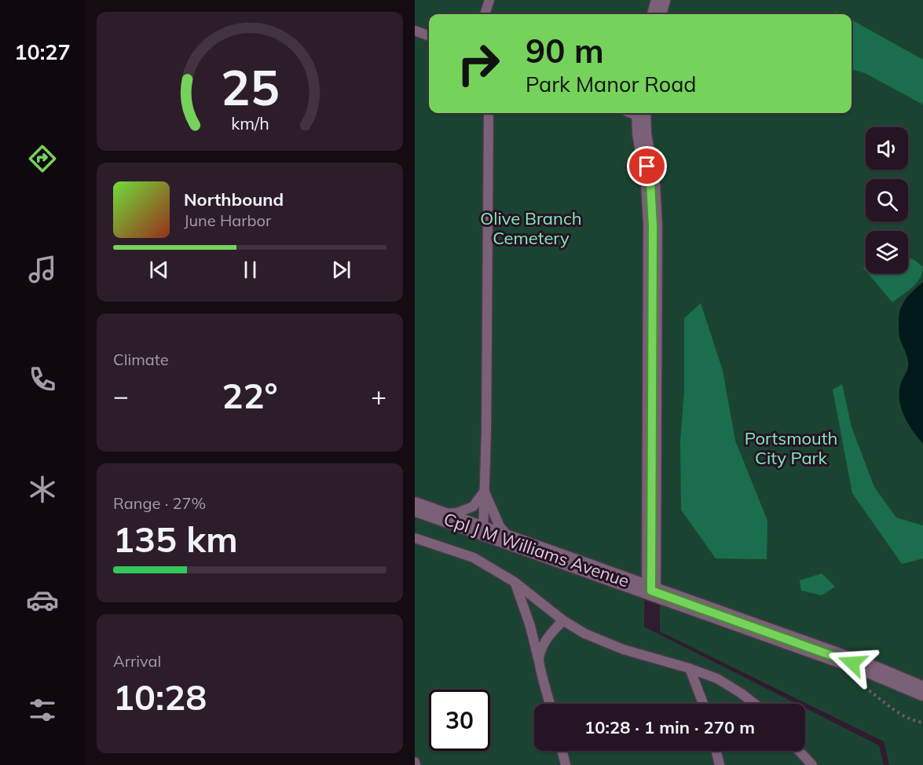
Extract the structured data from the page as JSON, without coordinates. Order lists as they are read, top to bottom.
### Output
{
  "streets": {
    "street": ["Cpl J M Williams Avenue"]
  },
  "parks": ["Olive Branch Cemetery", "Portsmouth City Park"],
  "page": {
    "tabs": "10:27",
    "turn": ["90 m", "Park Manor Road"],
    "song": ["Northbound", "June Harbor"],
    "tile": [
      "Climate",
      ["Range · 27%", "135 km"],
      ["Arrival", "10:28"]
    ],
    "heat": ["−", "22°", "+"],
    "limit": "30",
    "trip": "10:28 · 1 min · 270 m",
    "gauge": ["25", "km/h"]
  }
}
